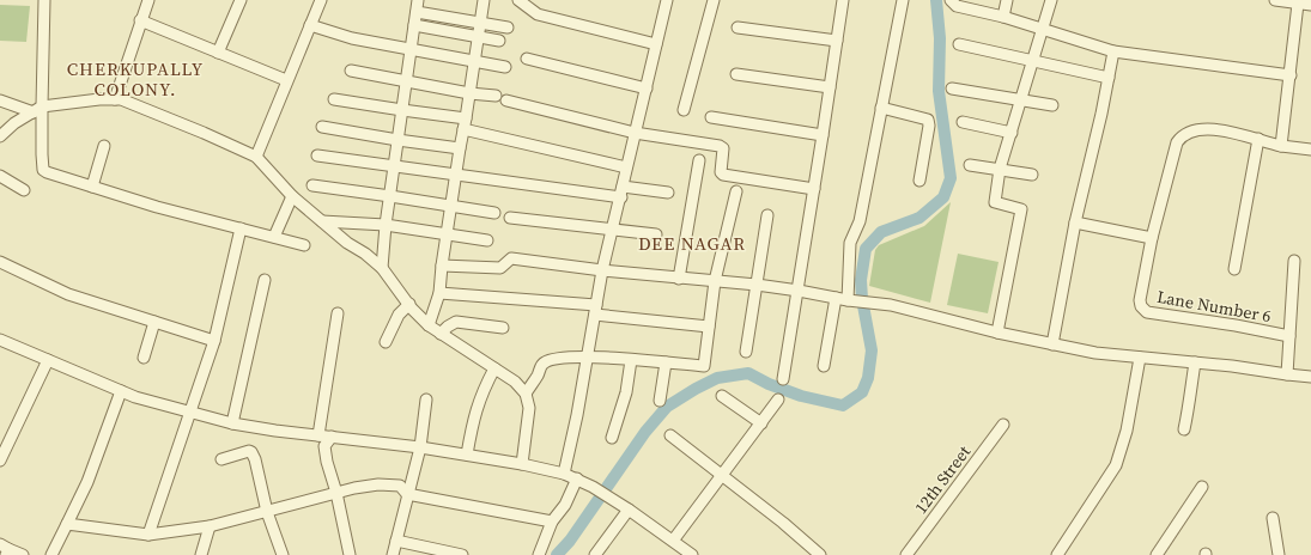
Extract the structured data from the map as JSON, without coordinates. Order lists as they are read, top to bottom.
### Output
{
  "streets": {
    "street": ["Lane Number 6", "12th Street"]
  },
  "districts": ["CHERKUPALLY COLONY.", "DEE NAGAR"]
}
